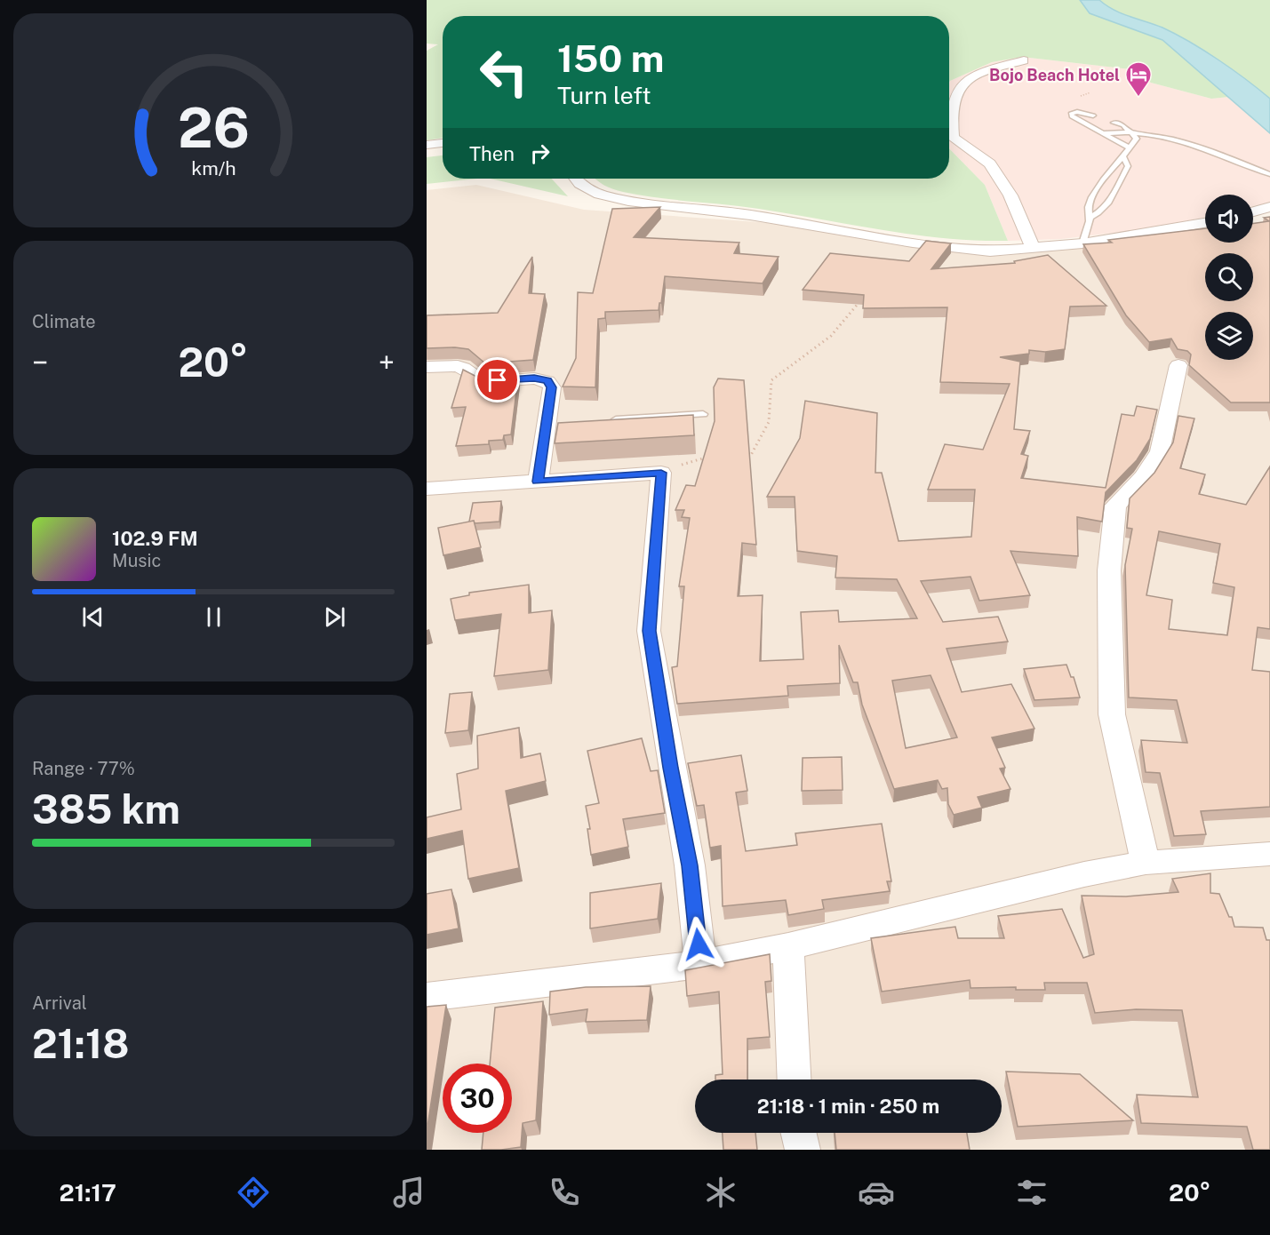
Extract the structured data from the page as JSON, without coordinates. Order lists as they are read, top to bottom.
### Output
{
  "places": {
    "hotel": ["Bojo Beach Hotel"]
  },
  "page": {
    "turn": ["150 m", "Turn left"],
    "then": "Then",
    "tile": [
      "Climate",
      ["Range · 77%", "385 km"],
      ["Arrival", "21:18"]
    ],
    "heat": ["−", "20°", "+"],
    "song": ["102.9 FM", "Music"],
    "limit": "30",
    "trip": "21:18 · 1 min · 250 m",
    "tabs": ["21:17", "20°"],
    "gauge": ["26", "km/h"]
  }
}
